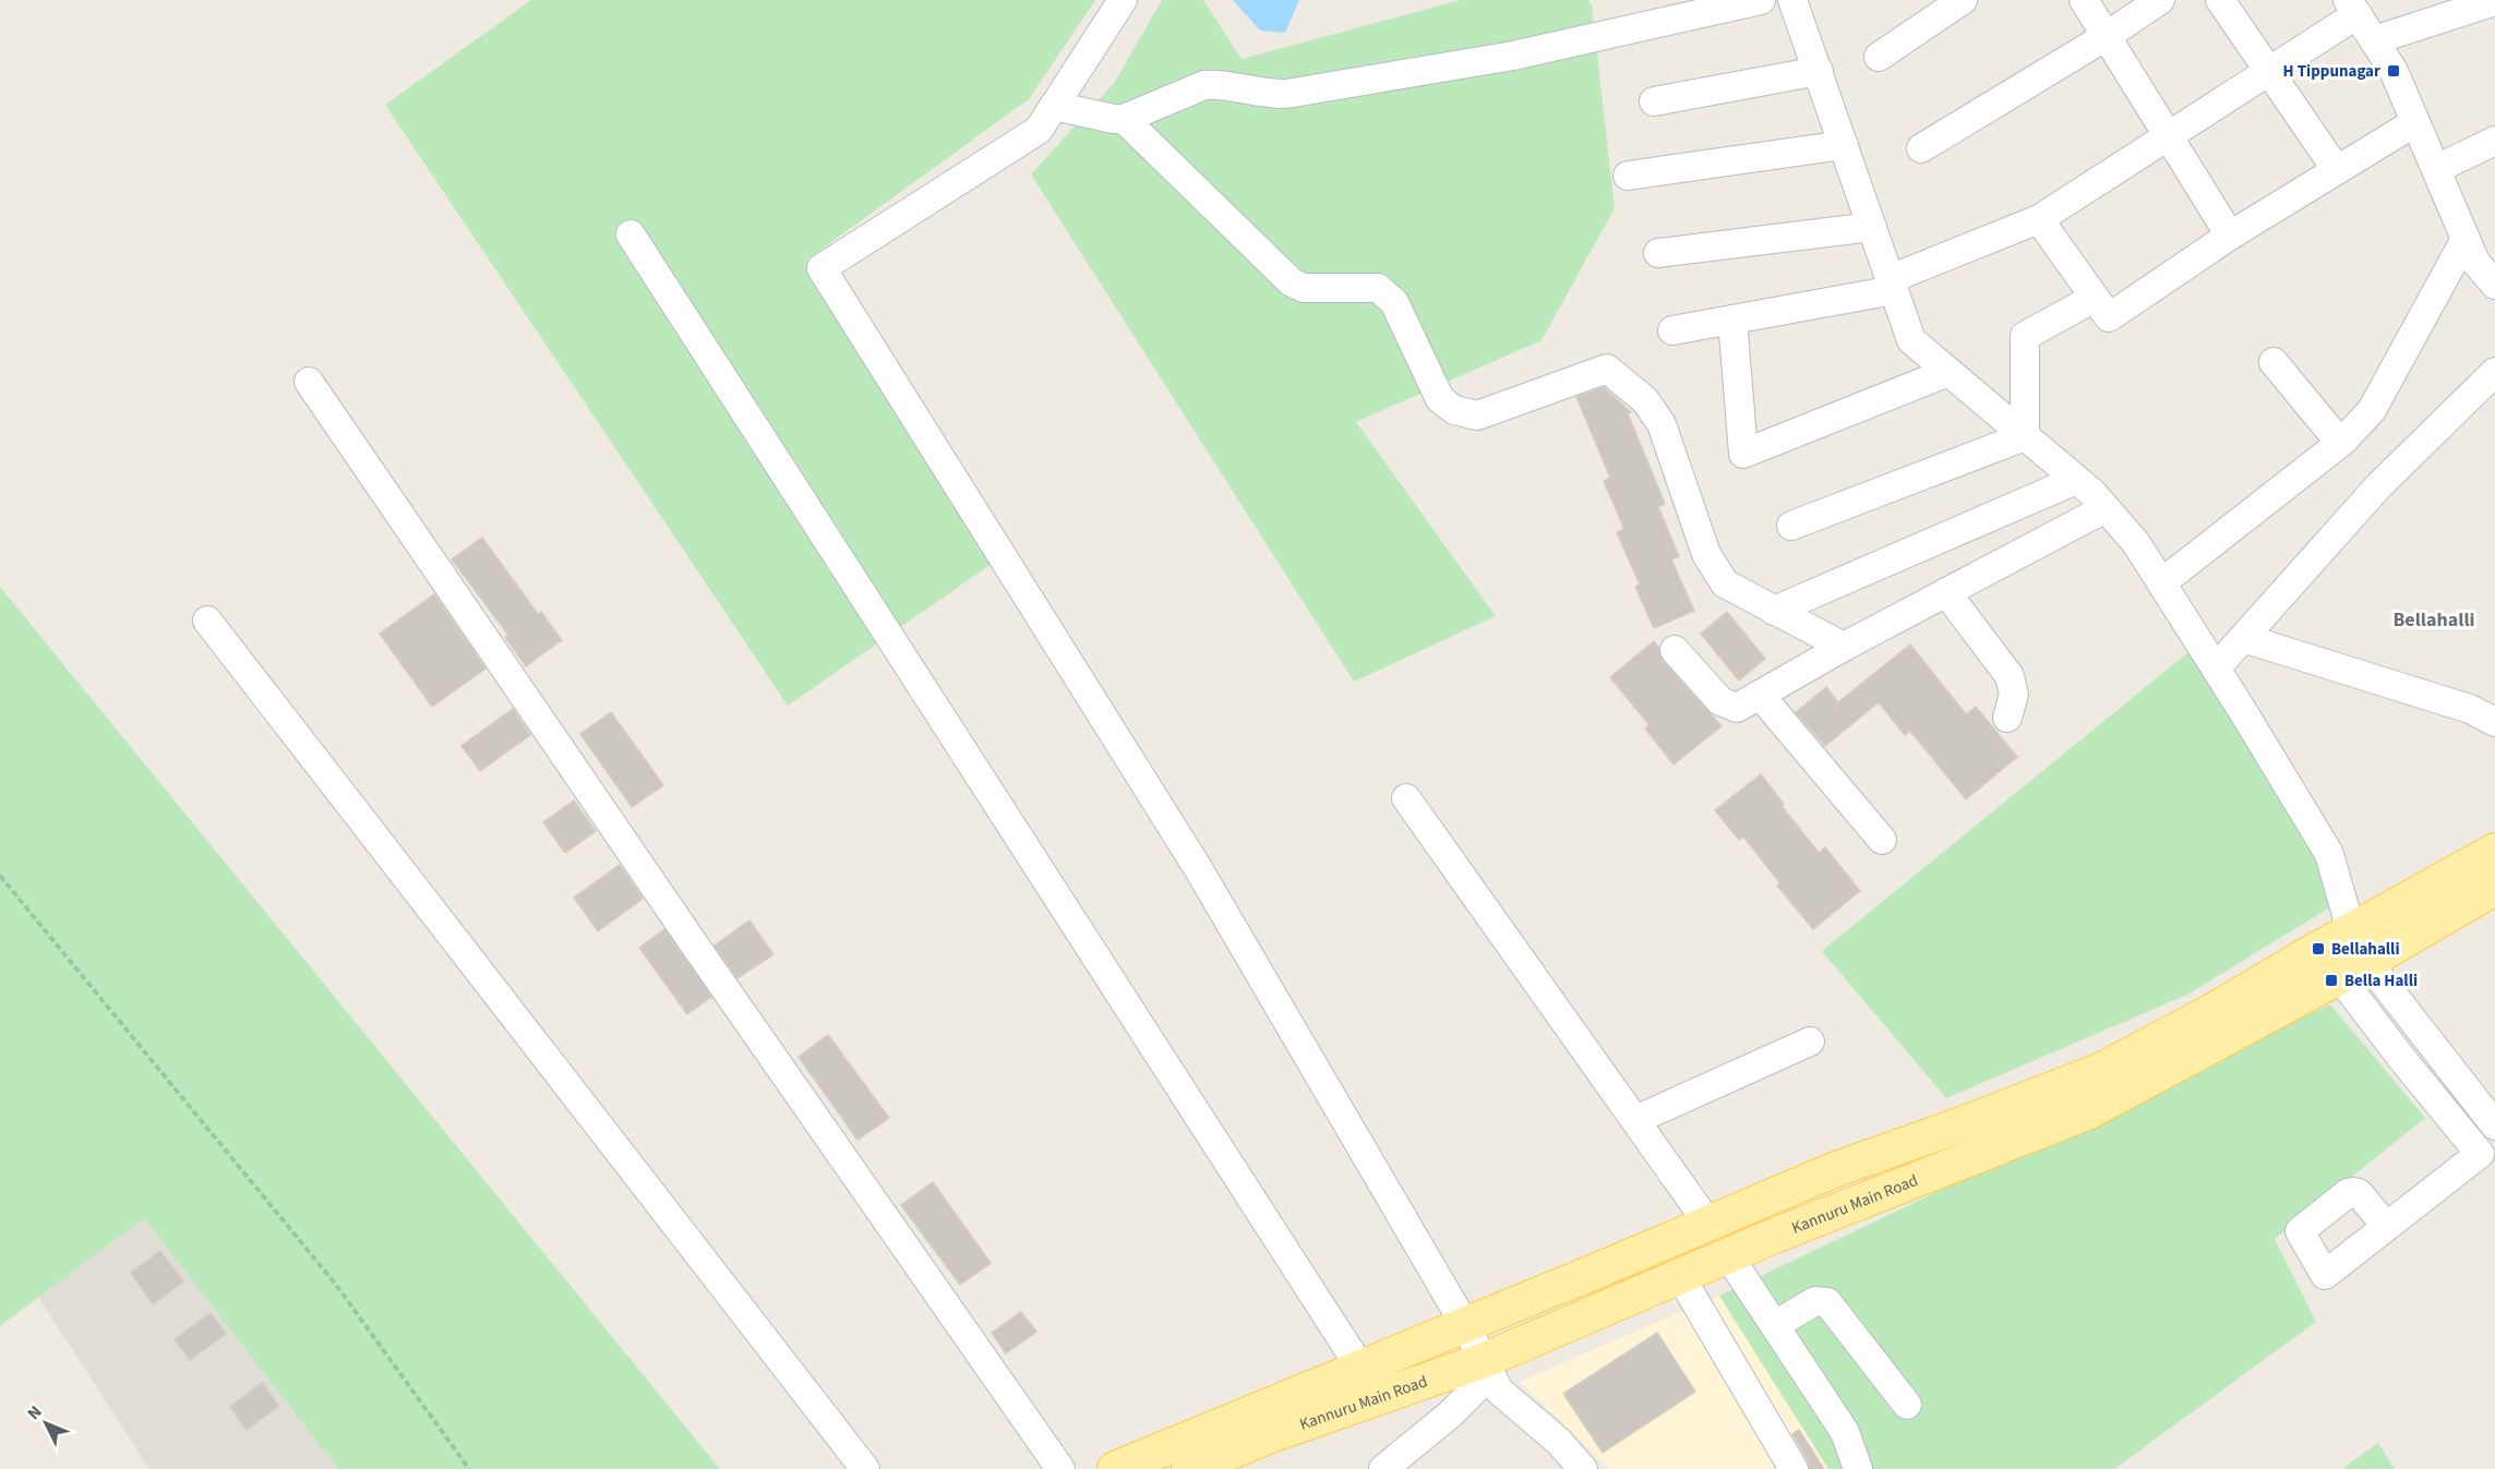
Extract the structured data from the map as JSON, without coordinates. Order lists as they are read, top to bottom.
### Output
{
  "streets": {
    "main road": ["Kannuru Main Road"]
  },
  "districts": ["Bellahalli"],
  "places": {
    "transit": ["H Tippunagar", "Bellahalli", "Bella Halli"]
  },
  "north": "top left"
}
